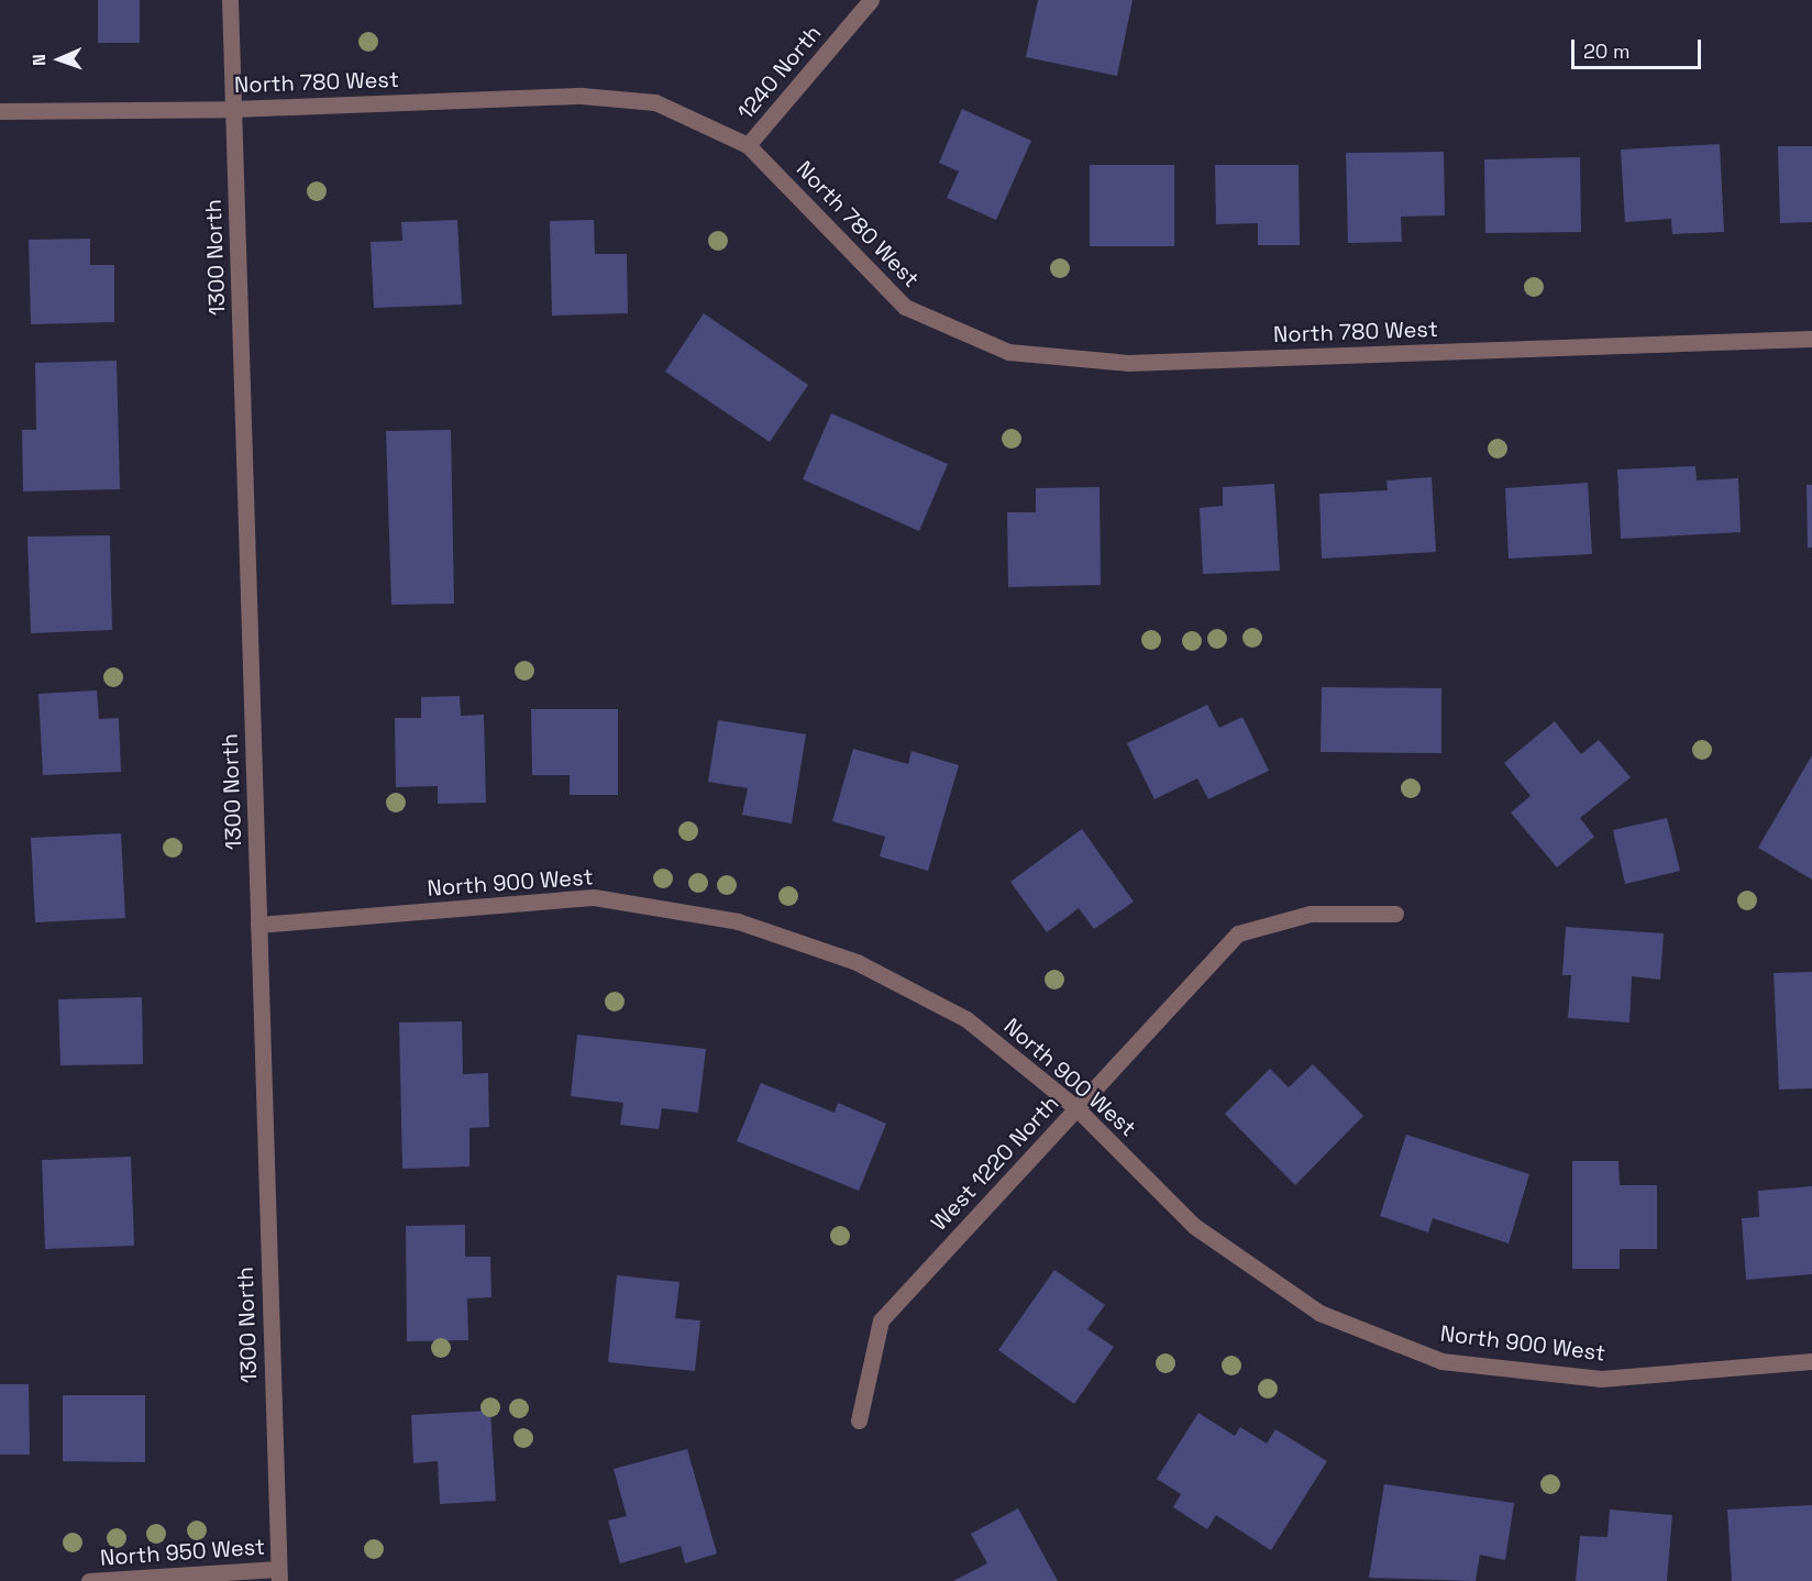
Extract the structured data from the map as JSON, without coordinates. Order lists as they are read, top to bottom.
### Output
{
  "streets": {
    "street": [
      "1240 North",
      "North 780 West",
      "1300 North",
      "North 900 West",
      "West 1220 North",
      "North 950 West"
    ]
  },
  "crossings": [
    ["1240 North", "North 780 West"],
    ["North 780 West", "1300 North"],
    ["1300 North", "North 900 West"],
    ["1300 North", "North 950 West"],
    ["North 900 West", "West 1220 North"]
  ],
  "scale_bar": "20 m",
  "north": "left"
}
